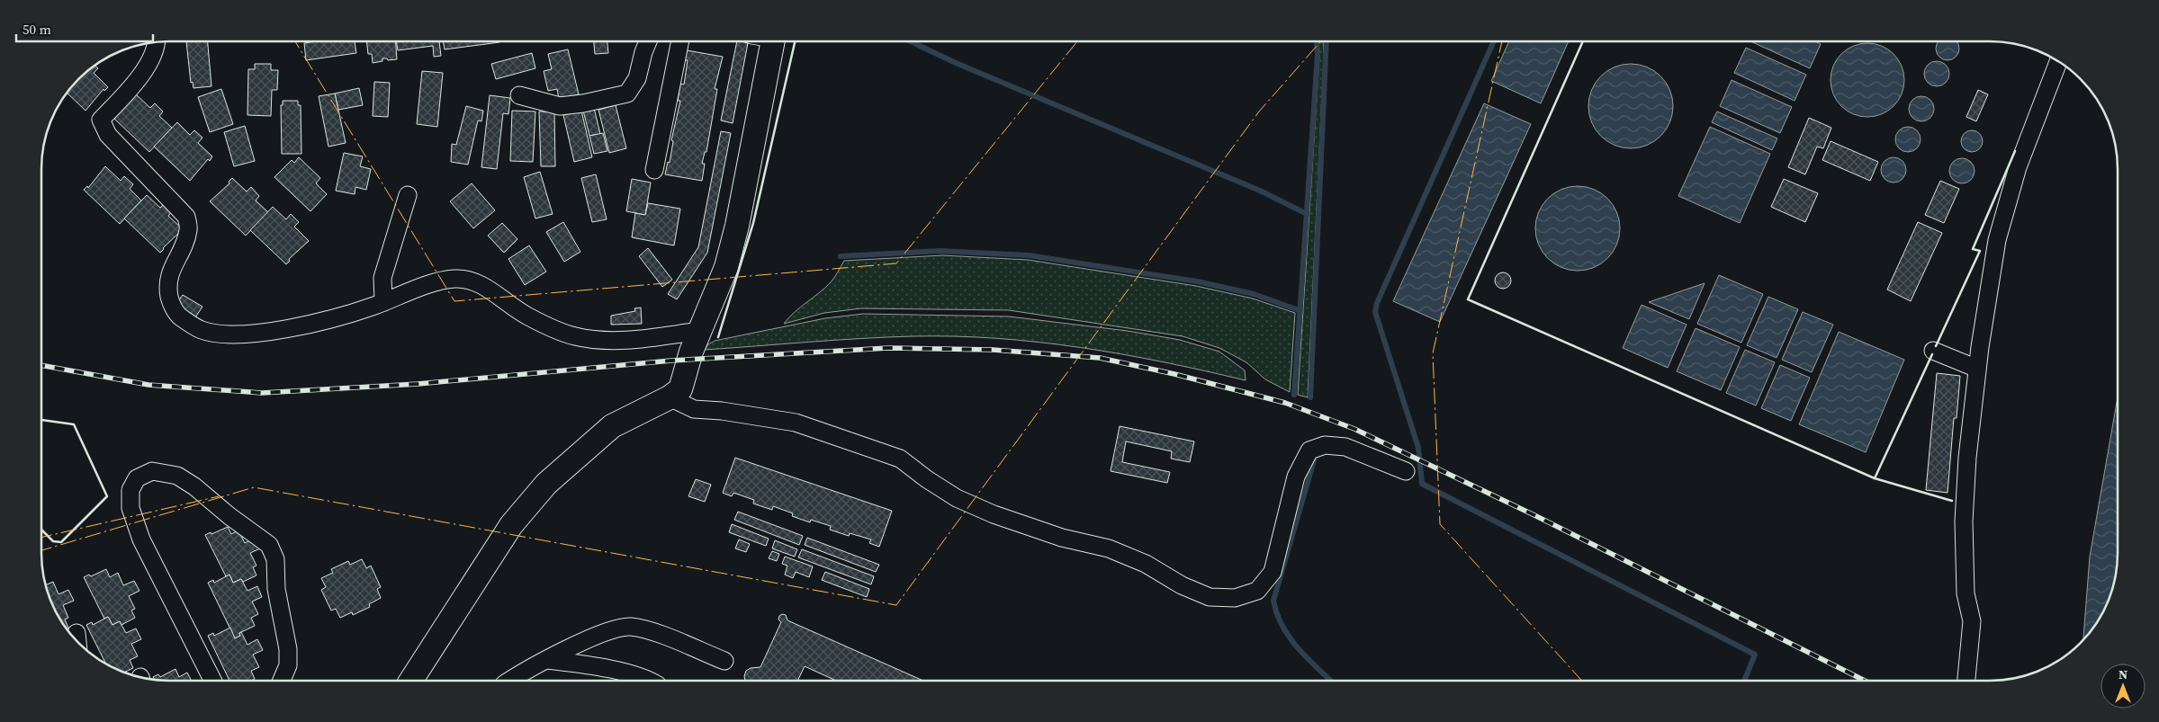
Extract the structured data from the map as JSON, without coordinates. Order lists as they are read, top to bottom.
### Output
{
  "scale_bar": "50 m",
  "north": "top"
}
